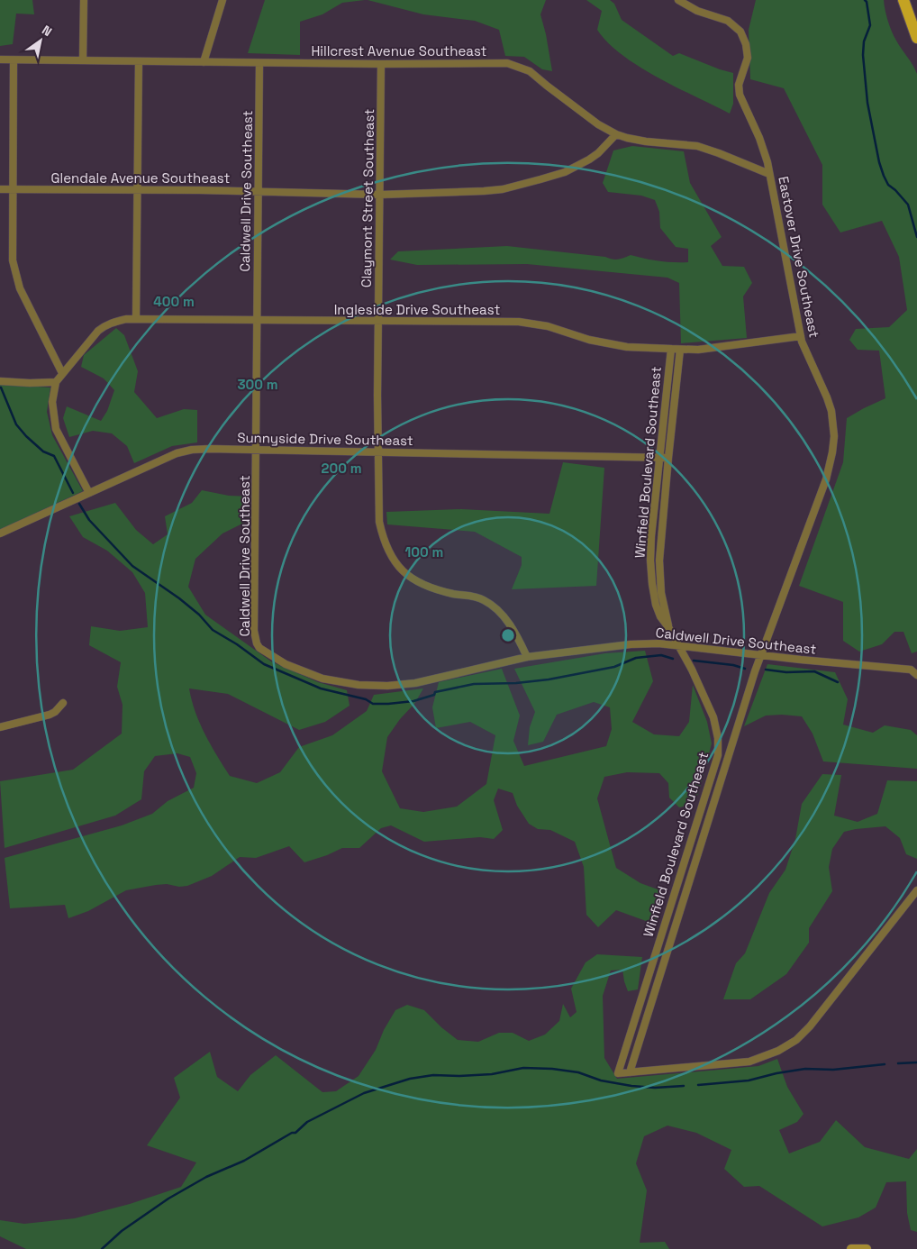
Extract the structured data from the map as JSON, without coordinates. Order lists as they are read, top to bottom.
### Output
{
  "streets": {
    "street": [
      "Hillcrest Avenue Southeast",
      "Glendale Avenue Southeast",
      "Caldwell Drive Southeast",
      "Claymont Street Southeast",
      "Eastover Drive Southeast",
      "Ingleside Drive Southeast",
      "Sunnyside Drive Southeast",
      "Winfield Boulevard Southeast"
    ]
  },
  "crossings": [
    ["Hillcrest Avenue Southeast", "Glendale Avenue Southeast"],
    ["Hillcrest Avenue Southeast", "Caldwell Drive Southeast"],
    ["Hillcrest Avenue Southeast", "Claymont Street Southeast"],
    ["Hillcrest Avenue Southeast", "Eastover Drive Southeast"],
    ["Glendale Avenue Southeast", "Caldwell Drive Southeast"],
    ["Glendale Avenue Southeast", "Claymont Street Southeast"],
    ["Caldwell Drive Southeast", "Claymont Street Southeast"],
    ["Caldwell Drive Southeast", "Eastover Drive Southeast"],
    ["Caldwell Drive Southeast", "Ingleside Drive Southeast"],
    ["Caldwell Drive Southeast", "Sunnyside Drive Southeast"],
    ["Caldwell Drive Southeast", "Winfield Boulevard Southeast"],
    ["Claymont Street Southeast", "Ingleside Drive Southeast"],
    ["Claymont Street Southeast", "Sunnyside Drive Southeast"],
    ["Eastover Drive Southeast", "Ingleside Drive Southeast"],
    ["Eastover Drive Southeast", "Winfield Boulevard Southeast"],
    ["Ingleside Drive Southeast", "Sunnyside Drive Southeast"],
    ["Ingleside Drive Southeast", "Winfield Boulevard Southeast"],
    ["Sunnyside Drive Southeast", "Winfield Boulevard Southeast"]
  ],
  "north": "top right",
  "rings": [
    "400 m",
    "300 m",
    "200 m",
    "100 m"
  ]
}
